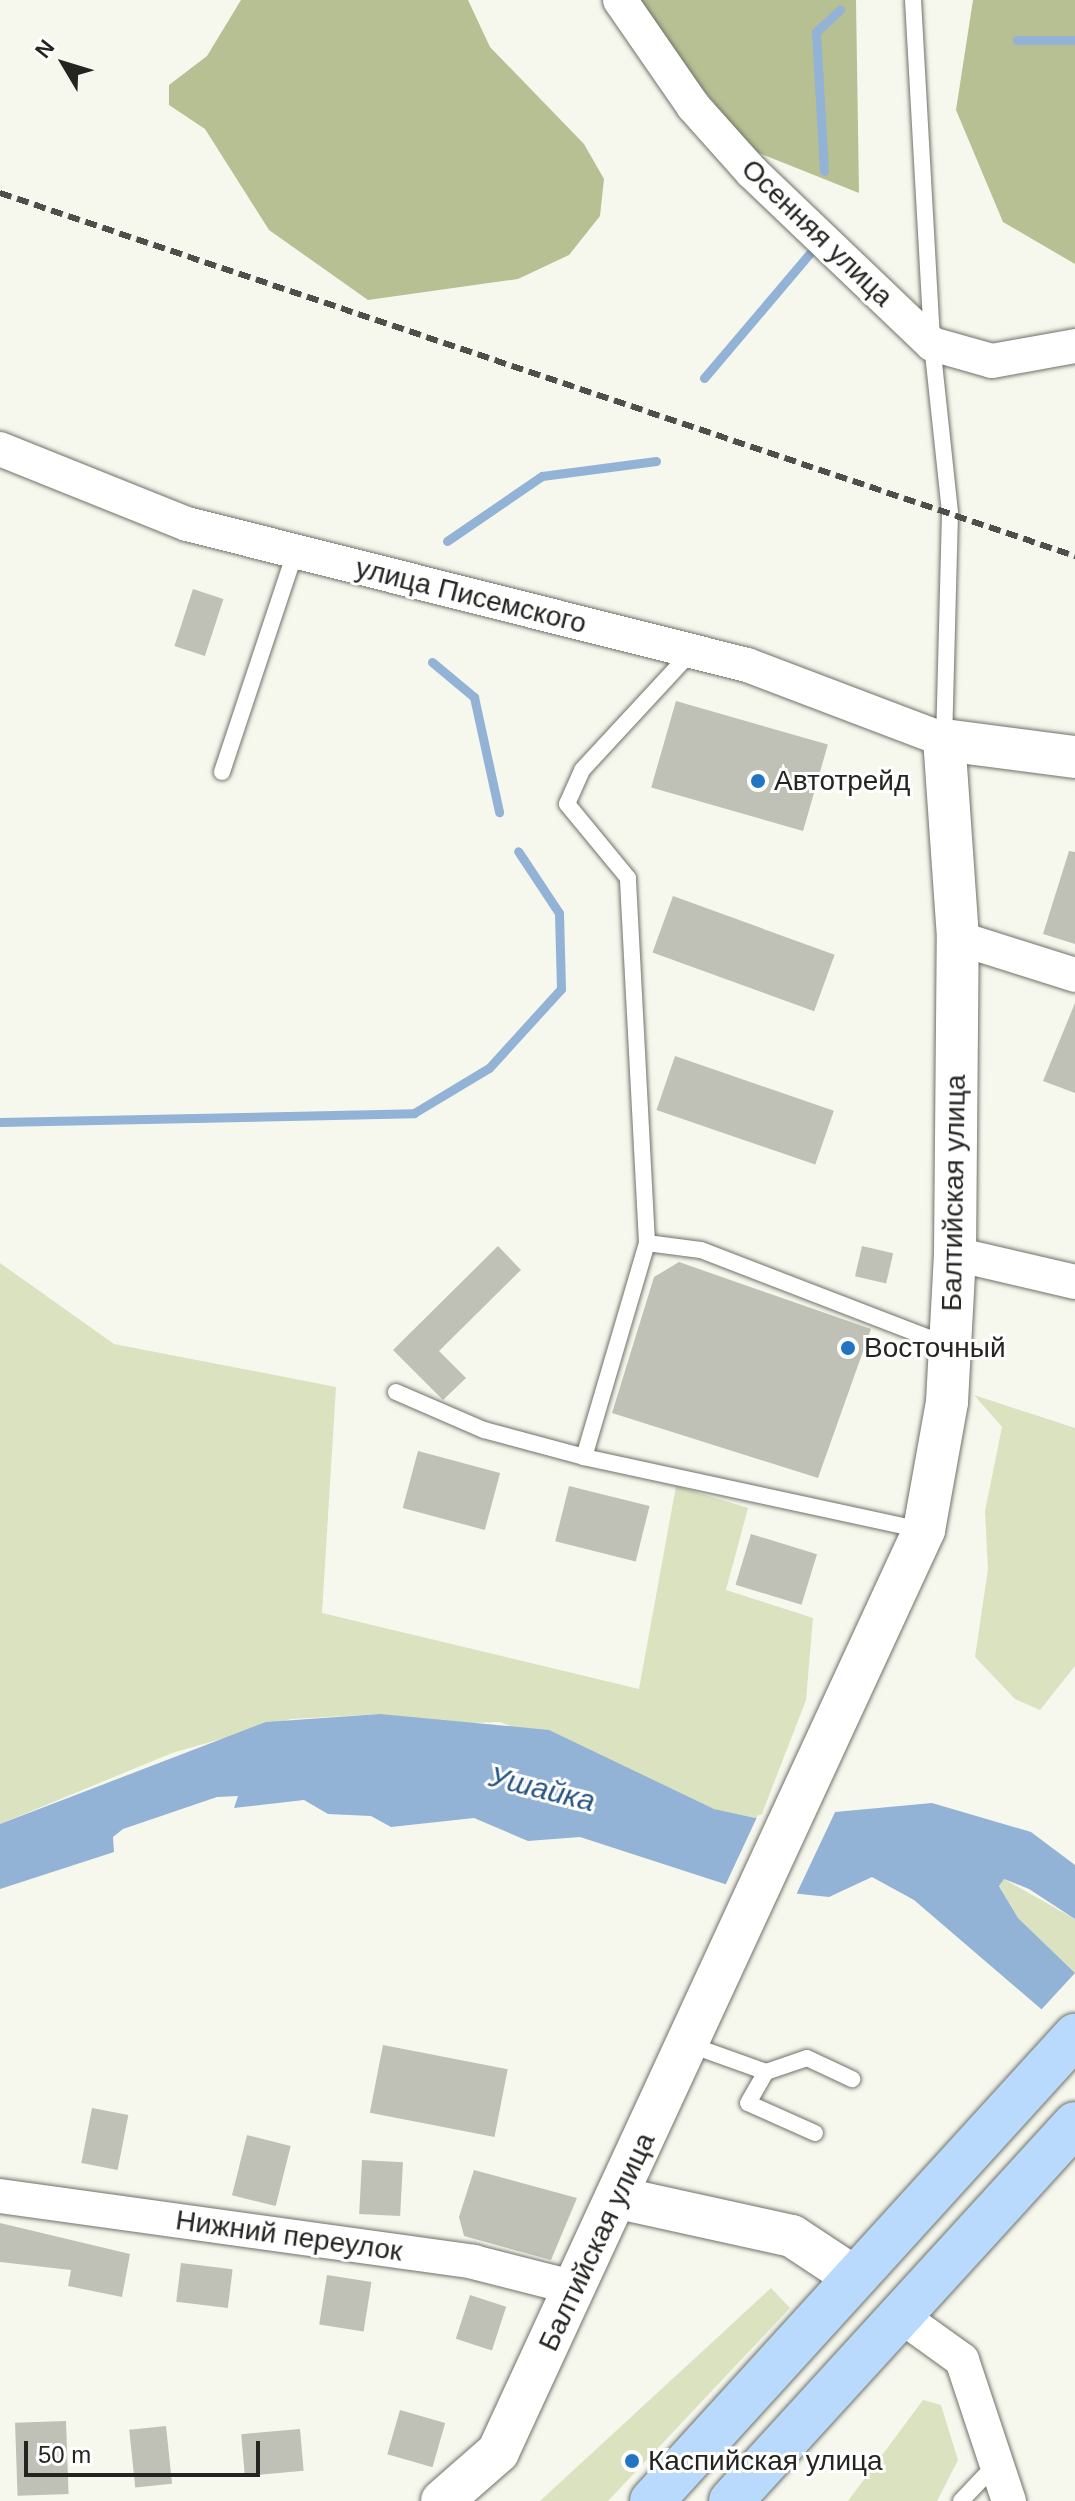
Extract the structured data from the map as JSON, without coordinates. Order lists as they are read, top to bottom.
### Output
{
  "streets": {
    "street": [
      "Осенняя улица",
      "улица Писемского",
      "Балтийская улица",
      "Нижний переулок"
    ]
  },
  "crossings": [
    ["улица Писемского", "Балтийская улица"],
    ["Балтийская улица", "Нижний переулок"]
  ],
  "water": ["Ушайка"],
  "places": ["Автотрейд", "Восточный", "Каспийская улица"],
  "scale_bar": "50 m",
  "north": "top left"
}
